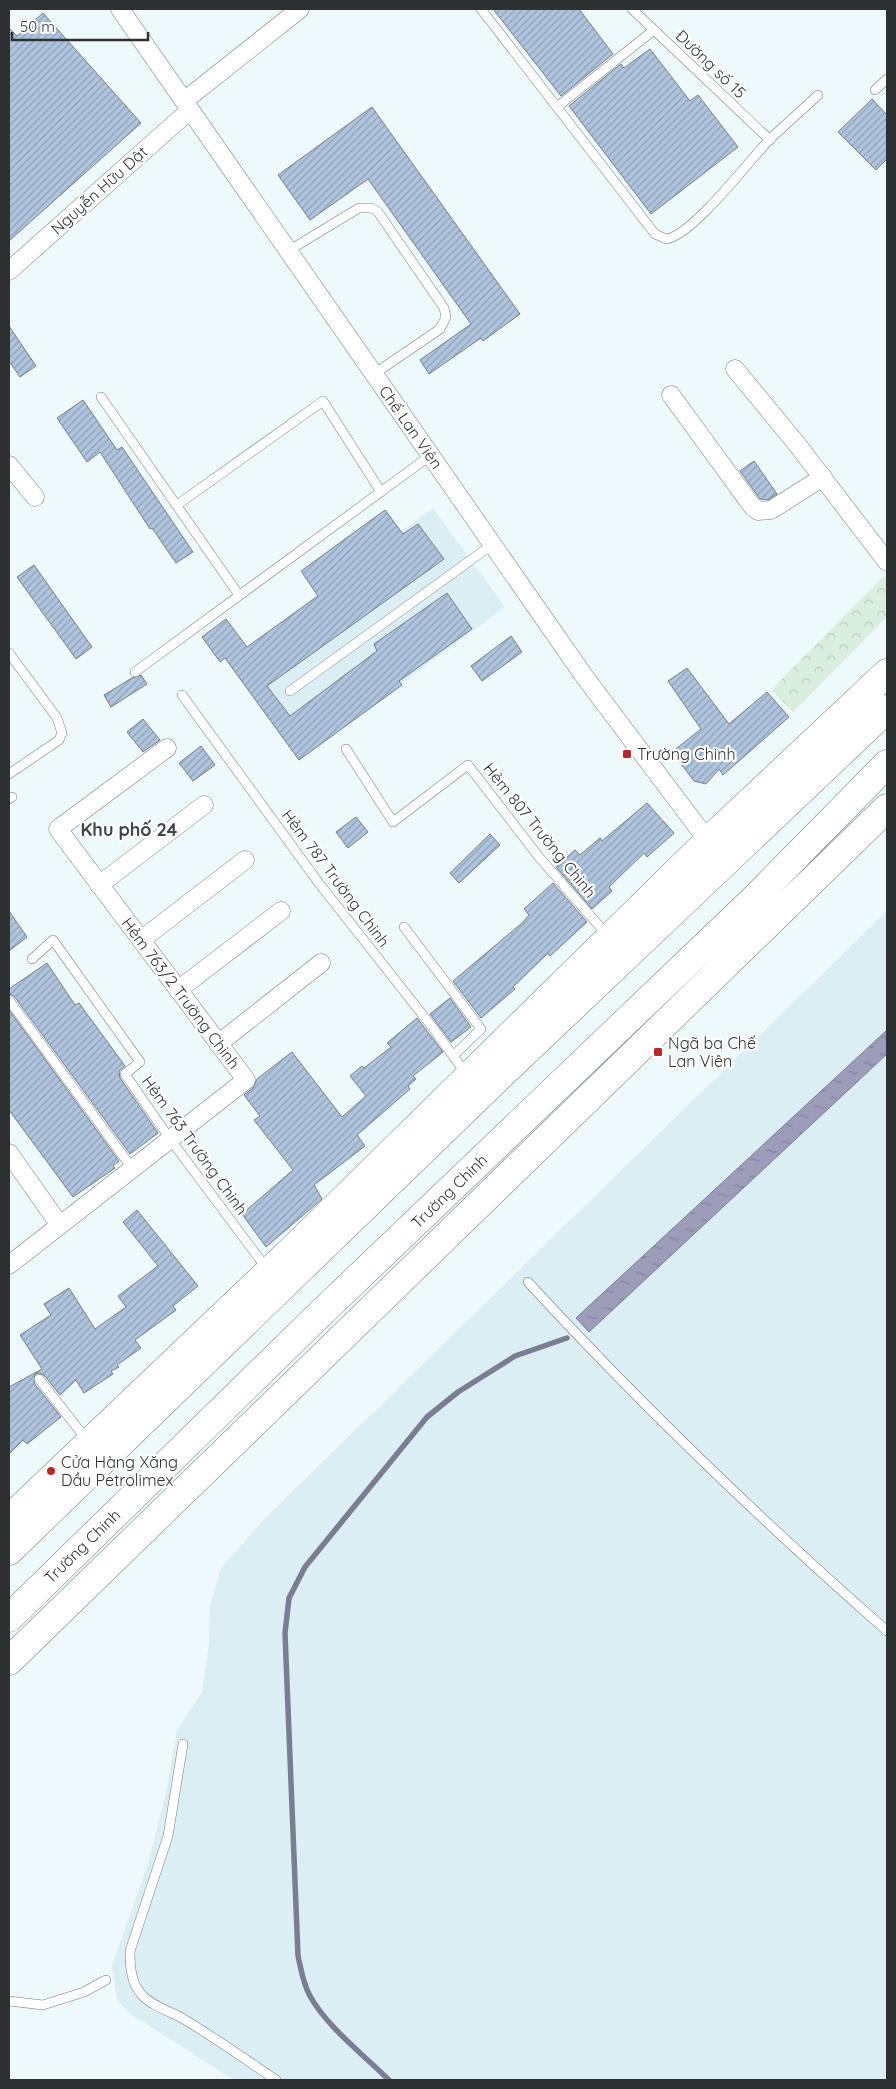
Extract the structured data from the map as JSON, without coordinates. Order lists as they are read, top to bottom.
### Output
{
  "streets": {
    "main road": ["Trường Chinh"],
    "street": ["Nguyễn Hữu Dật", "Chế Lan Viên", "Hẻm 763/2 Trường Chinh"],
    "lane": [
      "Đường số 15",
      "Hẻm 807 Trường Chinh",
      "Hẻm 787 Trường Chinh",
      "Hẻm 763 Trường Chinh"
    ]
  },
  "crossings": [
    ["Nguyễn Hữu Dật", "Chế Lan Viên"],
    ["Hẻm 763/2 Trường Chinh", "Hẻm 763 Trường Chinh"]
  ],
  "districts": ["Khu phố 24"],
  "places": {
    "transit": ["Trường Chinh", "Ngã ba Chế Lan Viên"],
    "other": ["Cửa Hàng Xăng Dầu Petrolimex"]
  },
  "scale_bar": "50 m"
}
